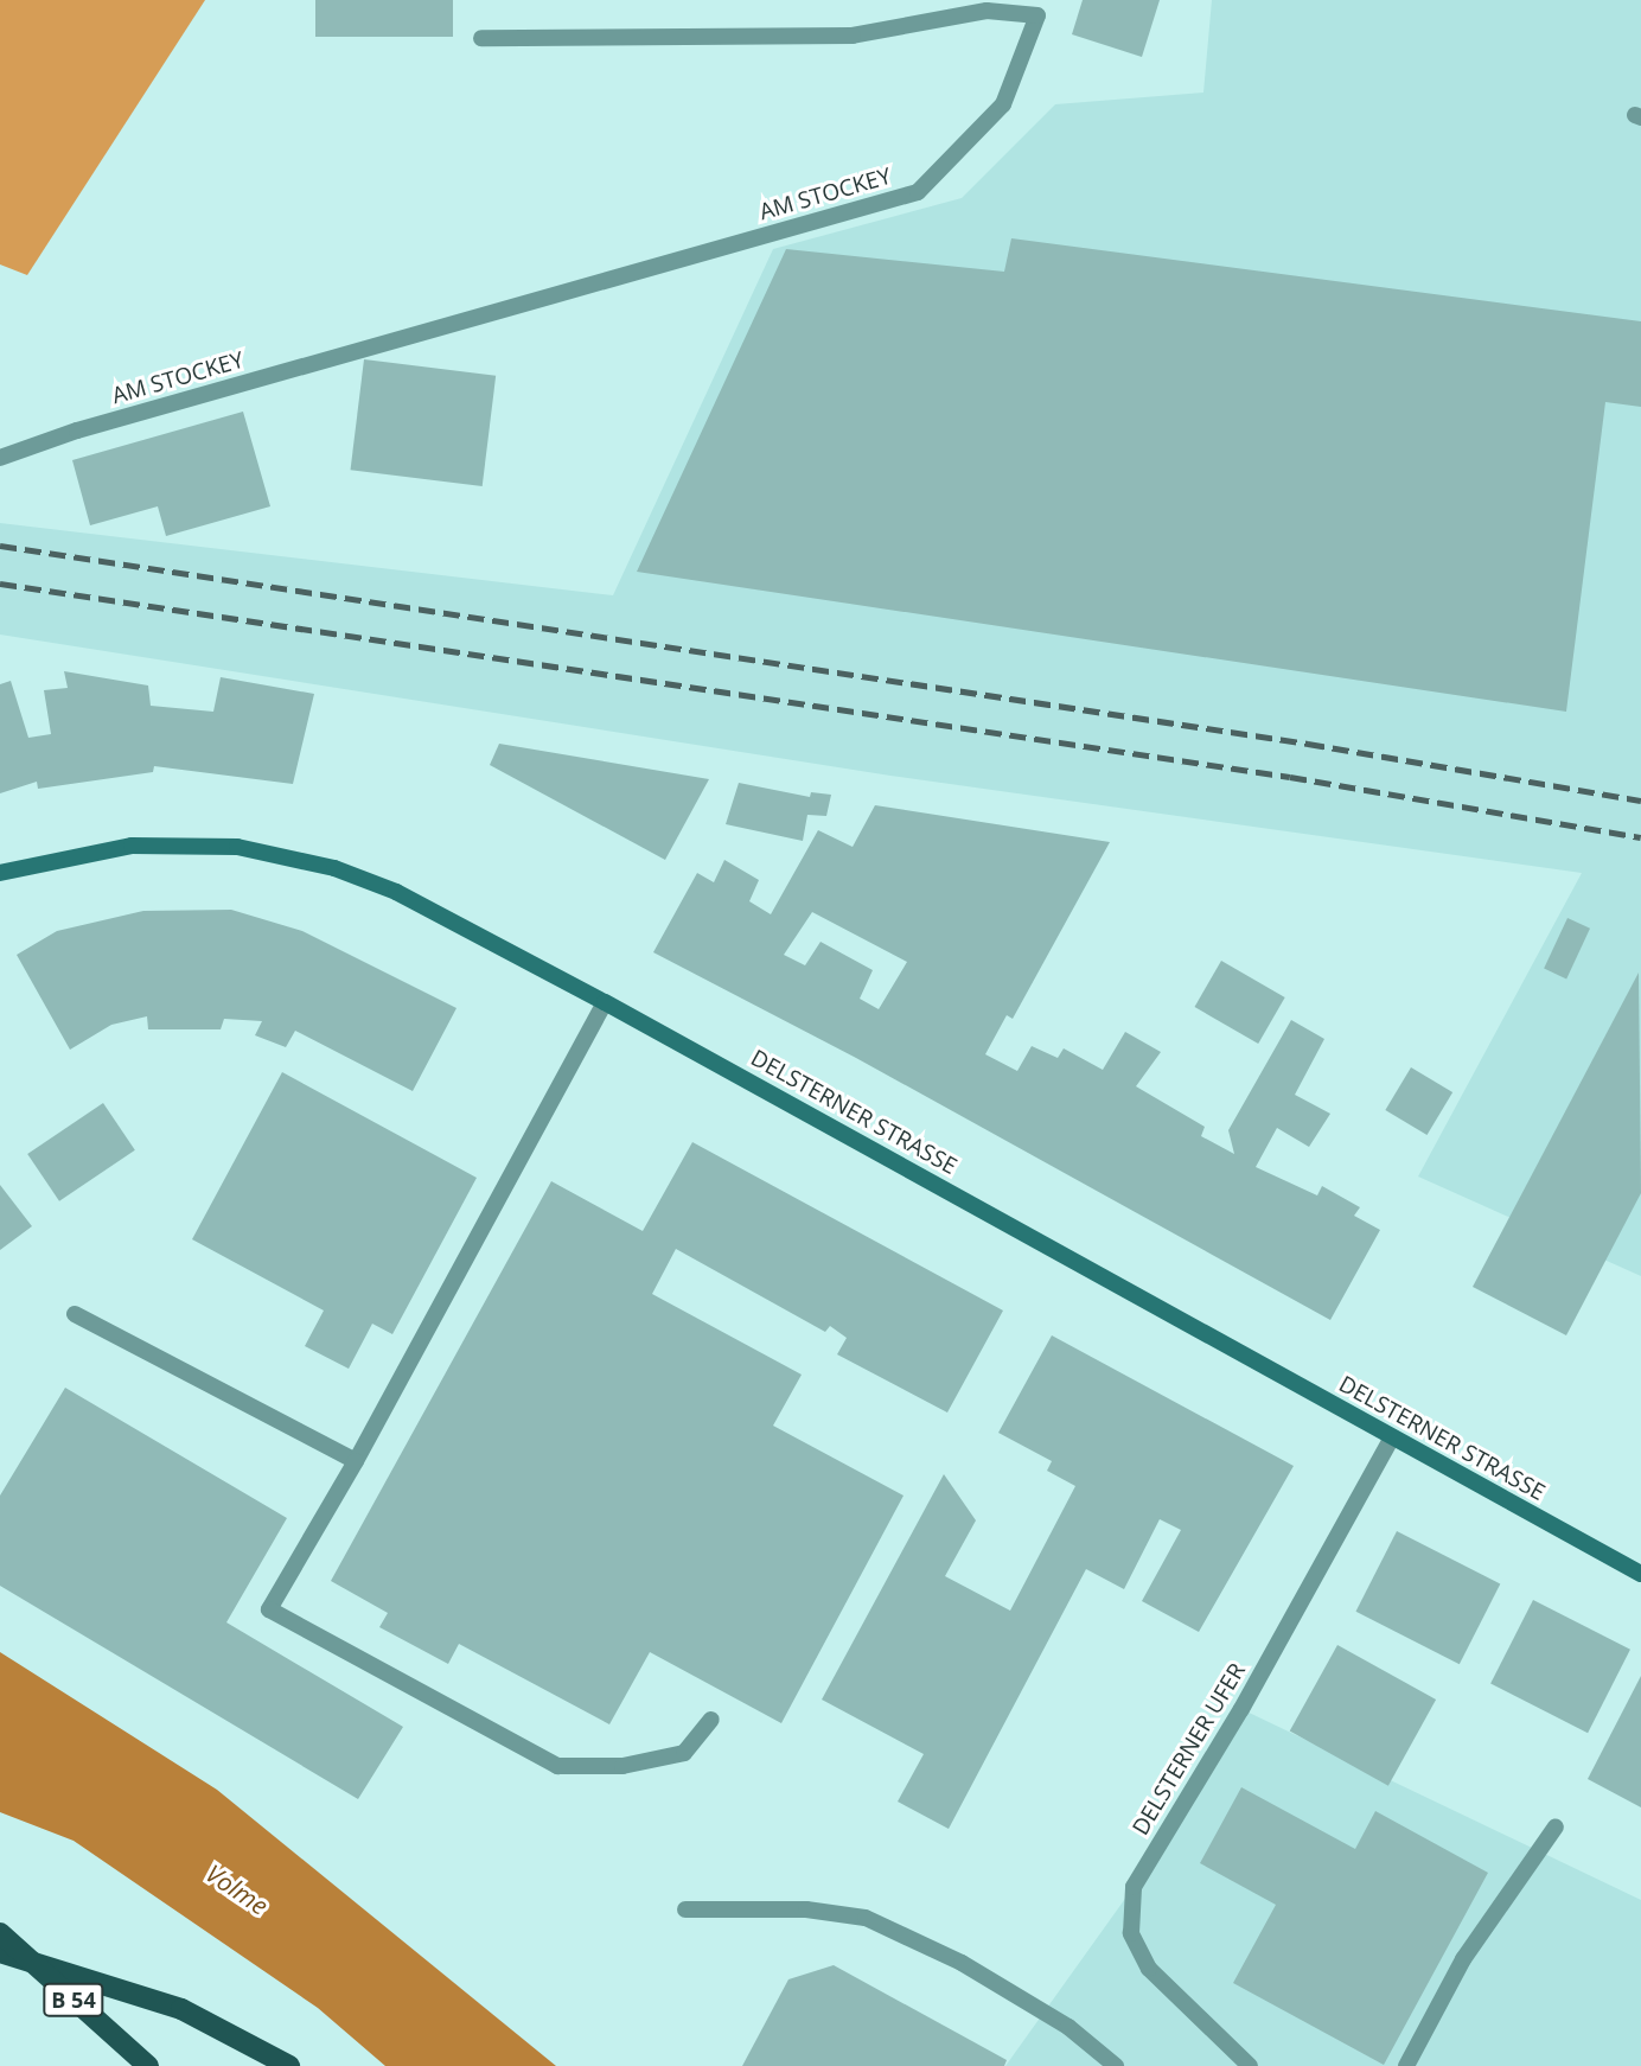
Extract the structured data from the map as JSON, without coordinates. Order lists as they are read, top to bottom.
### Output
{
  "streets": {
    "main road": ["B 54"],
    "street": ["AM STOCKEY", "DELSTERNER STRASSE", "DELSTERNER UFER"]
  },
  "crossings": [
    ["DELSTERNER STRASSE", "DELSTERNER UFER"]
  ],
  "water": ["Volme"]
}
